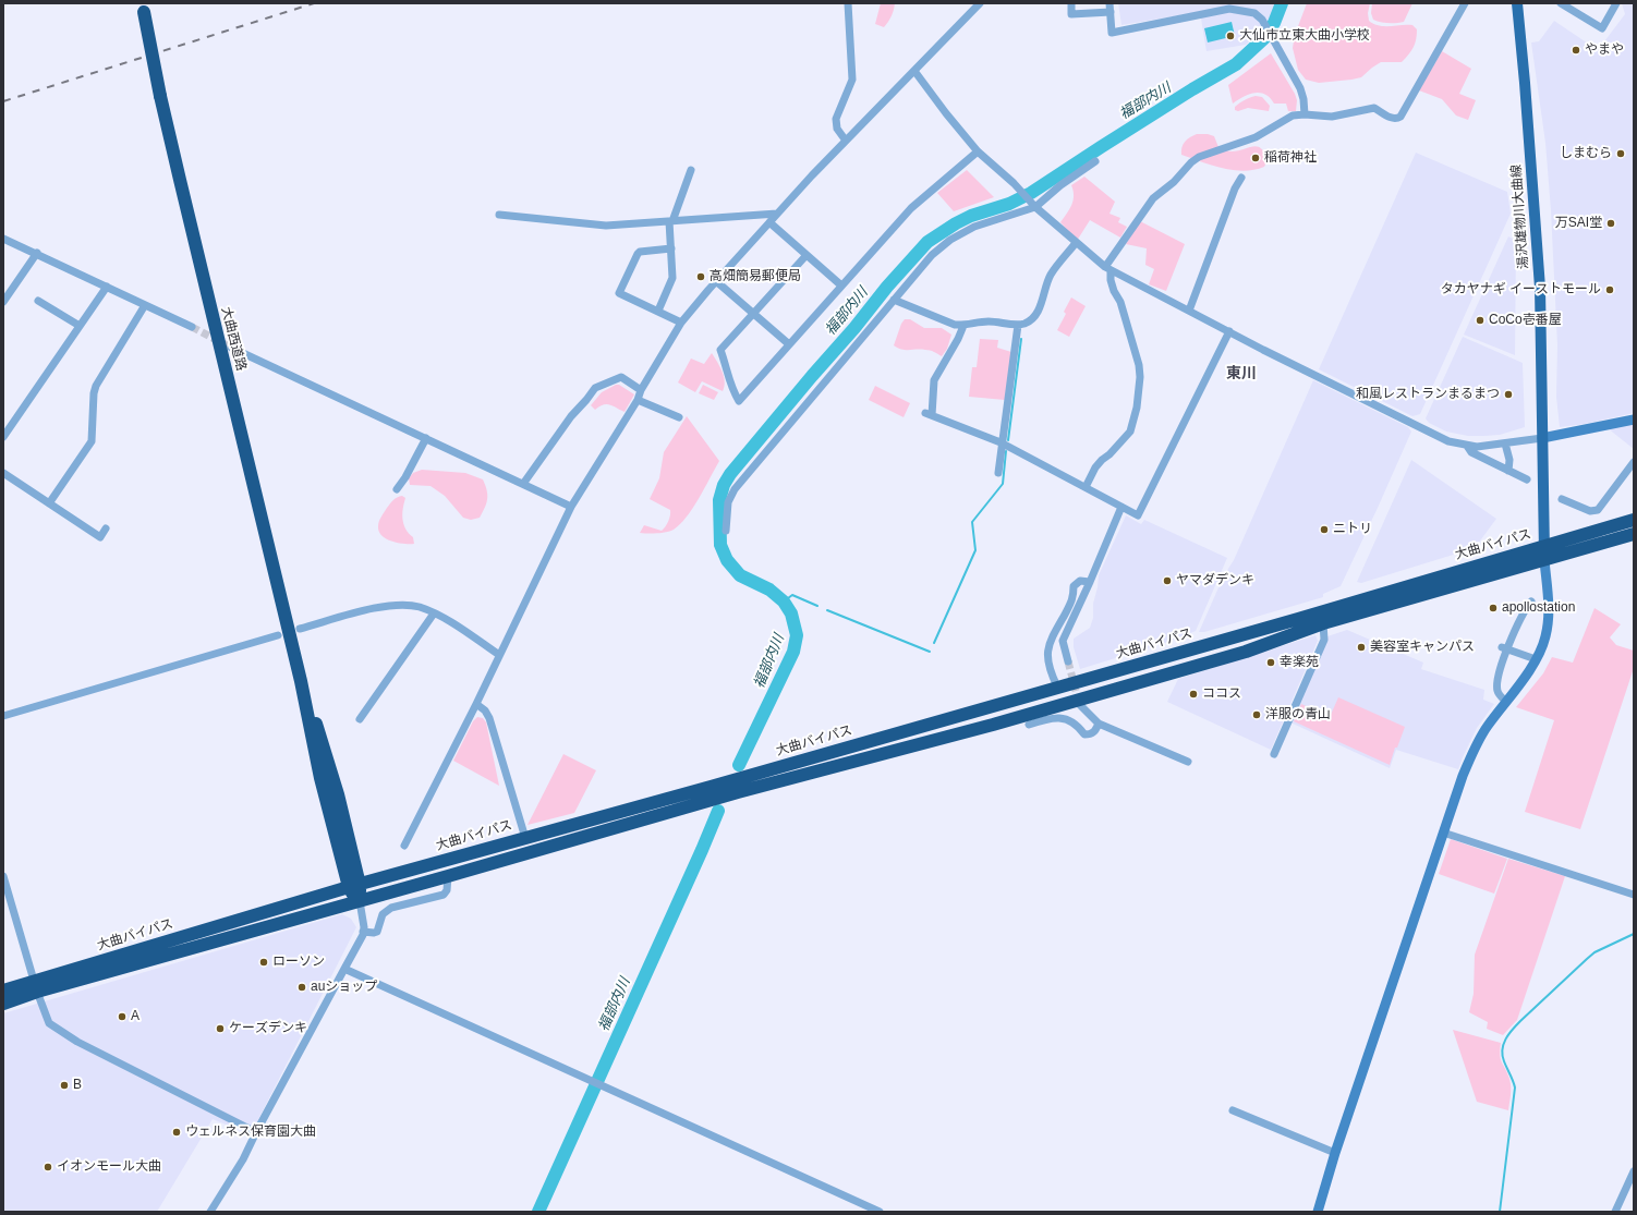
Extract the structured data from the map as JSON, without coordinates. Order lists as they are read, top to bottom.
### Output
{
  "streets": {
    "highway": ["大曲西道路", "大曲バイパス"],
    "main road": ["湯沢雄物川大曲線"]
  },
  "crossings": [
    ["湯沢雄物川大曲線", "大曲バイパス"],
    ["大曲西道路", "大曲バイパス"]
  ],
  "districts": ["東川"],
  "water": ["福部内川"],
  "places": [
    "大仙市立東大曲小学校",
    "やまや",
    "しまむら",
    "稲荷神社",
    "万SAI堂",
    "高畑簡易郵便局",
    "タカヤナギ イーストモール",
    "CoCo壱番屋",
    "和風レストランまるまつ",
    "ニトリ",
    "ヤマダデンキ",
    "apollostation",
    "美容室キャンパス",
    "幸楽苑",
    "ココス",
    "洋服の青山",
    "ローソン",
    "auショップ",
    "A",
    "ケーズデンキ",
    "B",
    "ウェルネス保育園大曲",
    "イオンモール大曲"
  ]
}
